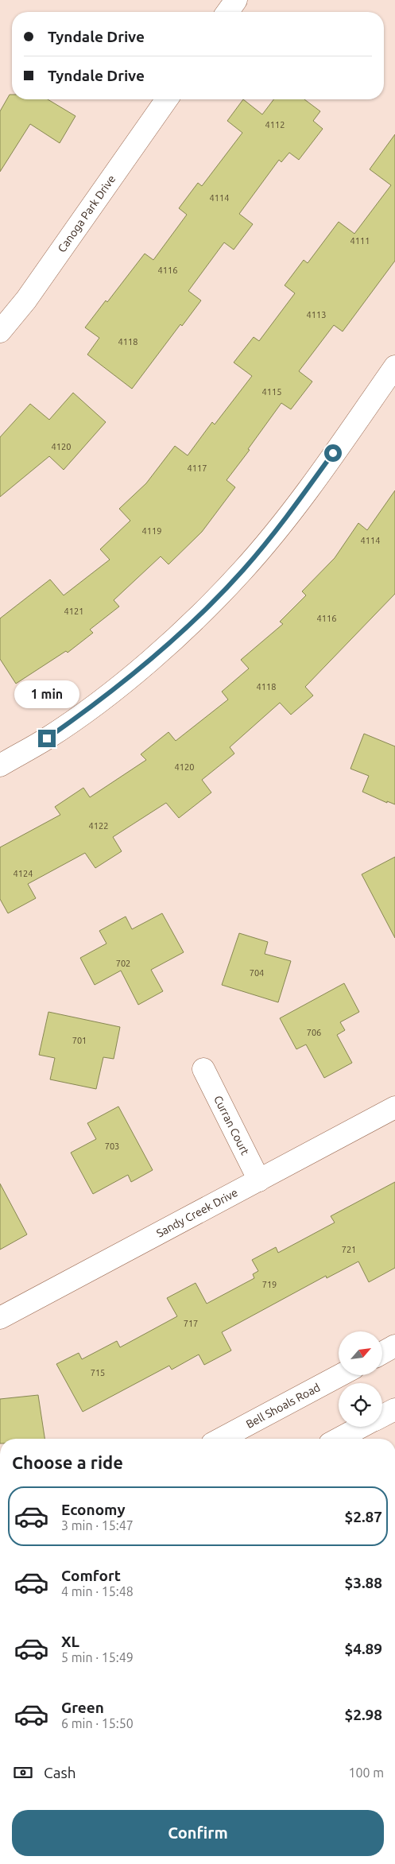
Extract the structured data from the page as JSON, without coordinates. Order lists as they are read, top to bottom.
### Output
{
  "streets": {
    "street": [
      "Canoga Park Drive",
      "Curran Court",
      "Sandy Creek Drive",
      "Bell Shoals Road"
    ]
  },
  "crossings": [
    ["Curran Court", "Sandy Creek Drive"]
  ],
  "house_numbers": [
    "4112",
    "4114",
    "4111",
    "4116",
    "4113",
    "4118",
    "4115",
    "4120",
    "4117",
    "4119",
    "4114",
    "4121",
    "4116",
    "4118",
    "4120",
    "4122",
    "4124",
    "702",
    "704",
    "706",
    "701",
    "703",
    "721",
    "719",
    "717",
    "715"
  ],
  "north": "top right",
  "page": {
    "banner": ["Tyndale Drive", "Tyndale Drive"],
    "bubble": "1 min",
    "heading": "Choose a ride",
    "list": [
      {
        "name": "Economy",
        "note": "3 min · 15:47",
        "value": "$2.87"
      },
      {
        "name": "Comfort",
        "note": "4 min · 15:48",
        "value": "$3.88"
      },
      {
        "name": "XL",
        "note": "5 min · 15:49",
        "value": "$4.89"
      },
      {
        "name": "Green",
        "note": "6 min · 15:50",
        "value": "$2.98"
      }
    ],
    "pay": ["Cash", "100 m"],
    "buttons": "Confirm"
  }
}
